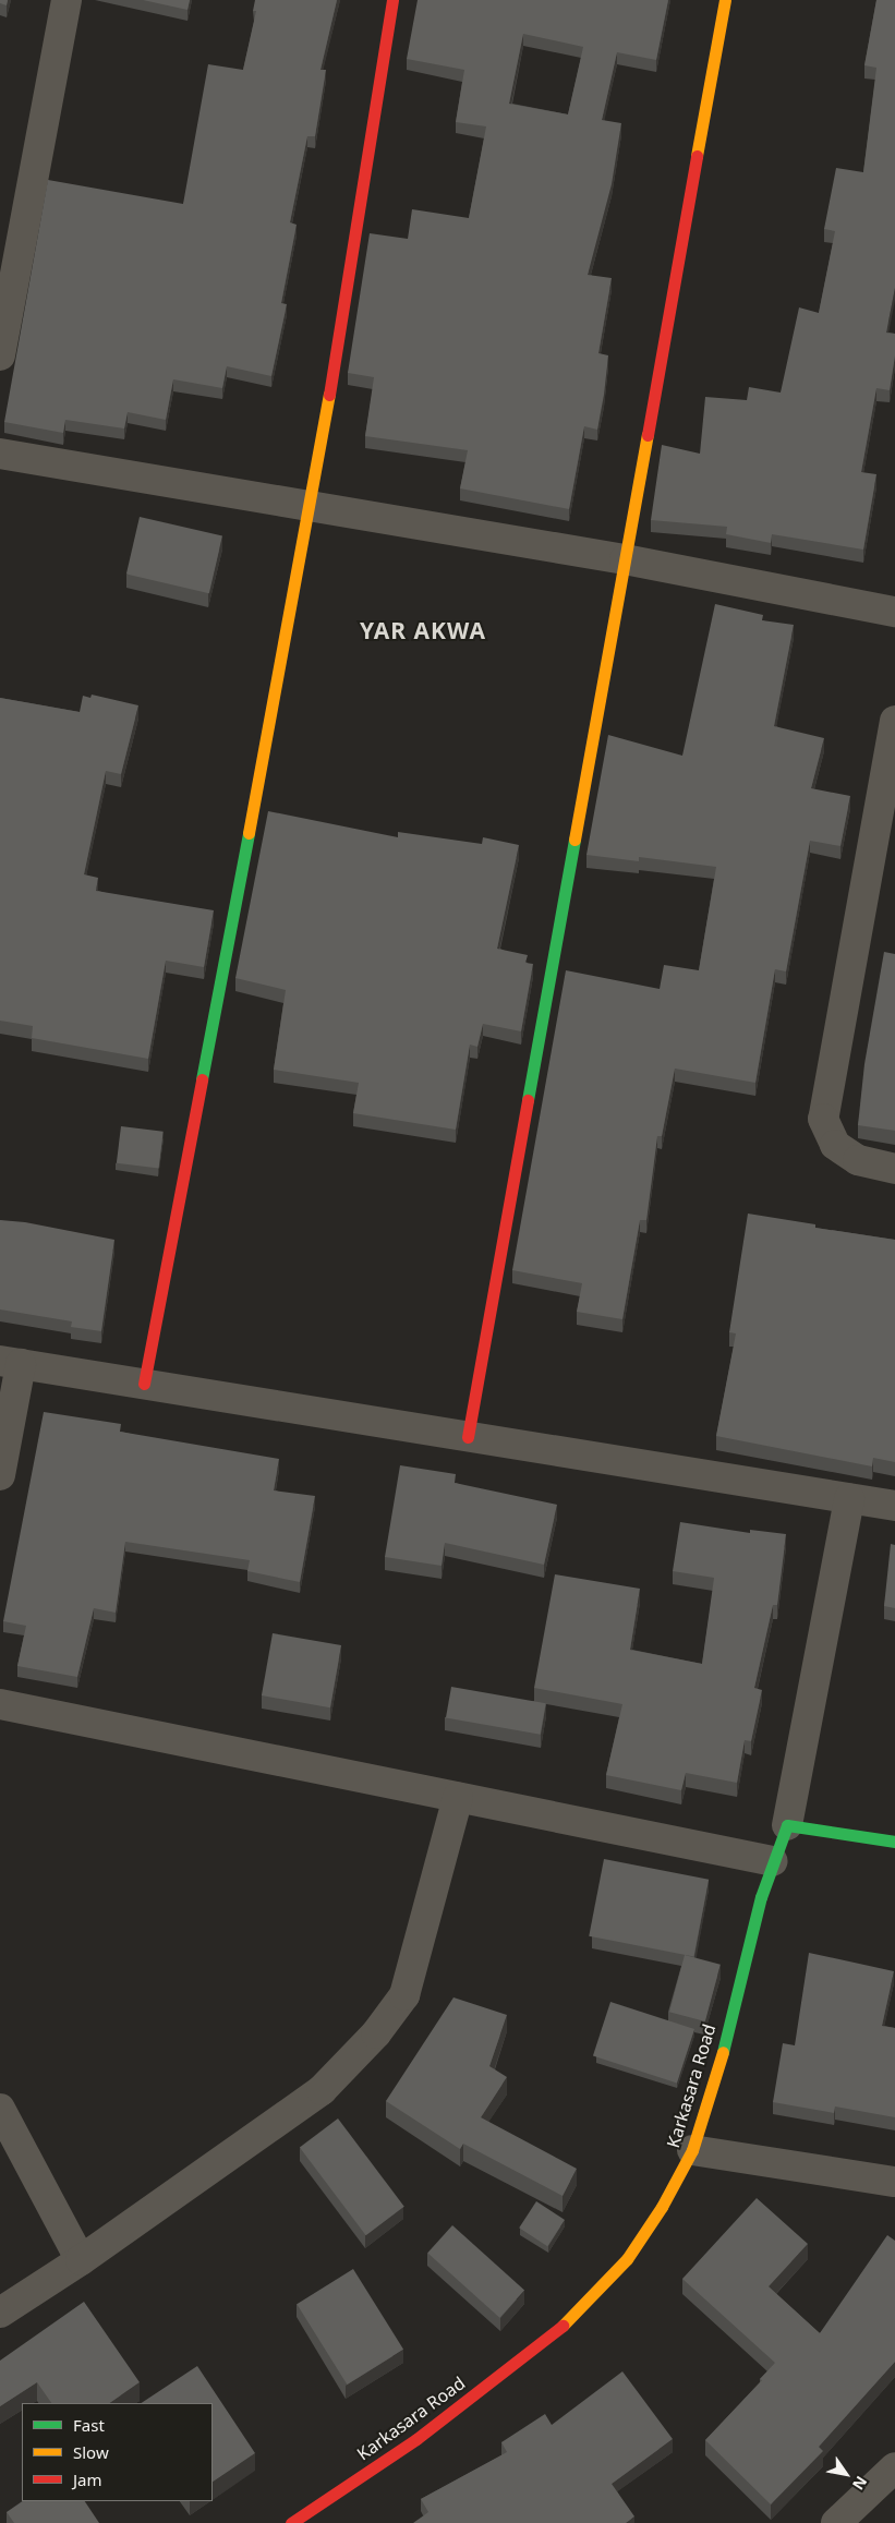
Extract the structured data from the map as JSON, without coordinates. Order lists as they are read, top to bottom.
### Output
{
  "streets": {
    "street": ["Karkasara Road"]
  },
  "districts": ["YAR AKWA"],
  "legend": ["Fast", "Slow", "Jam"],
  "north": "bottom right"
}
